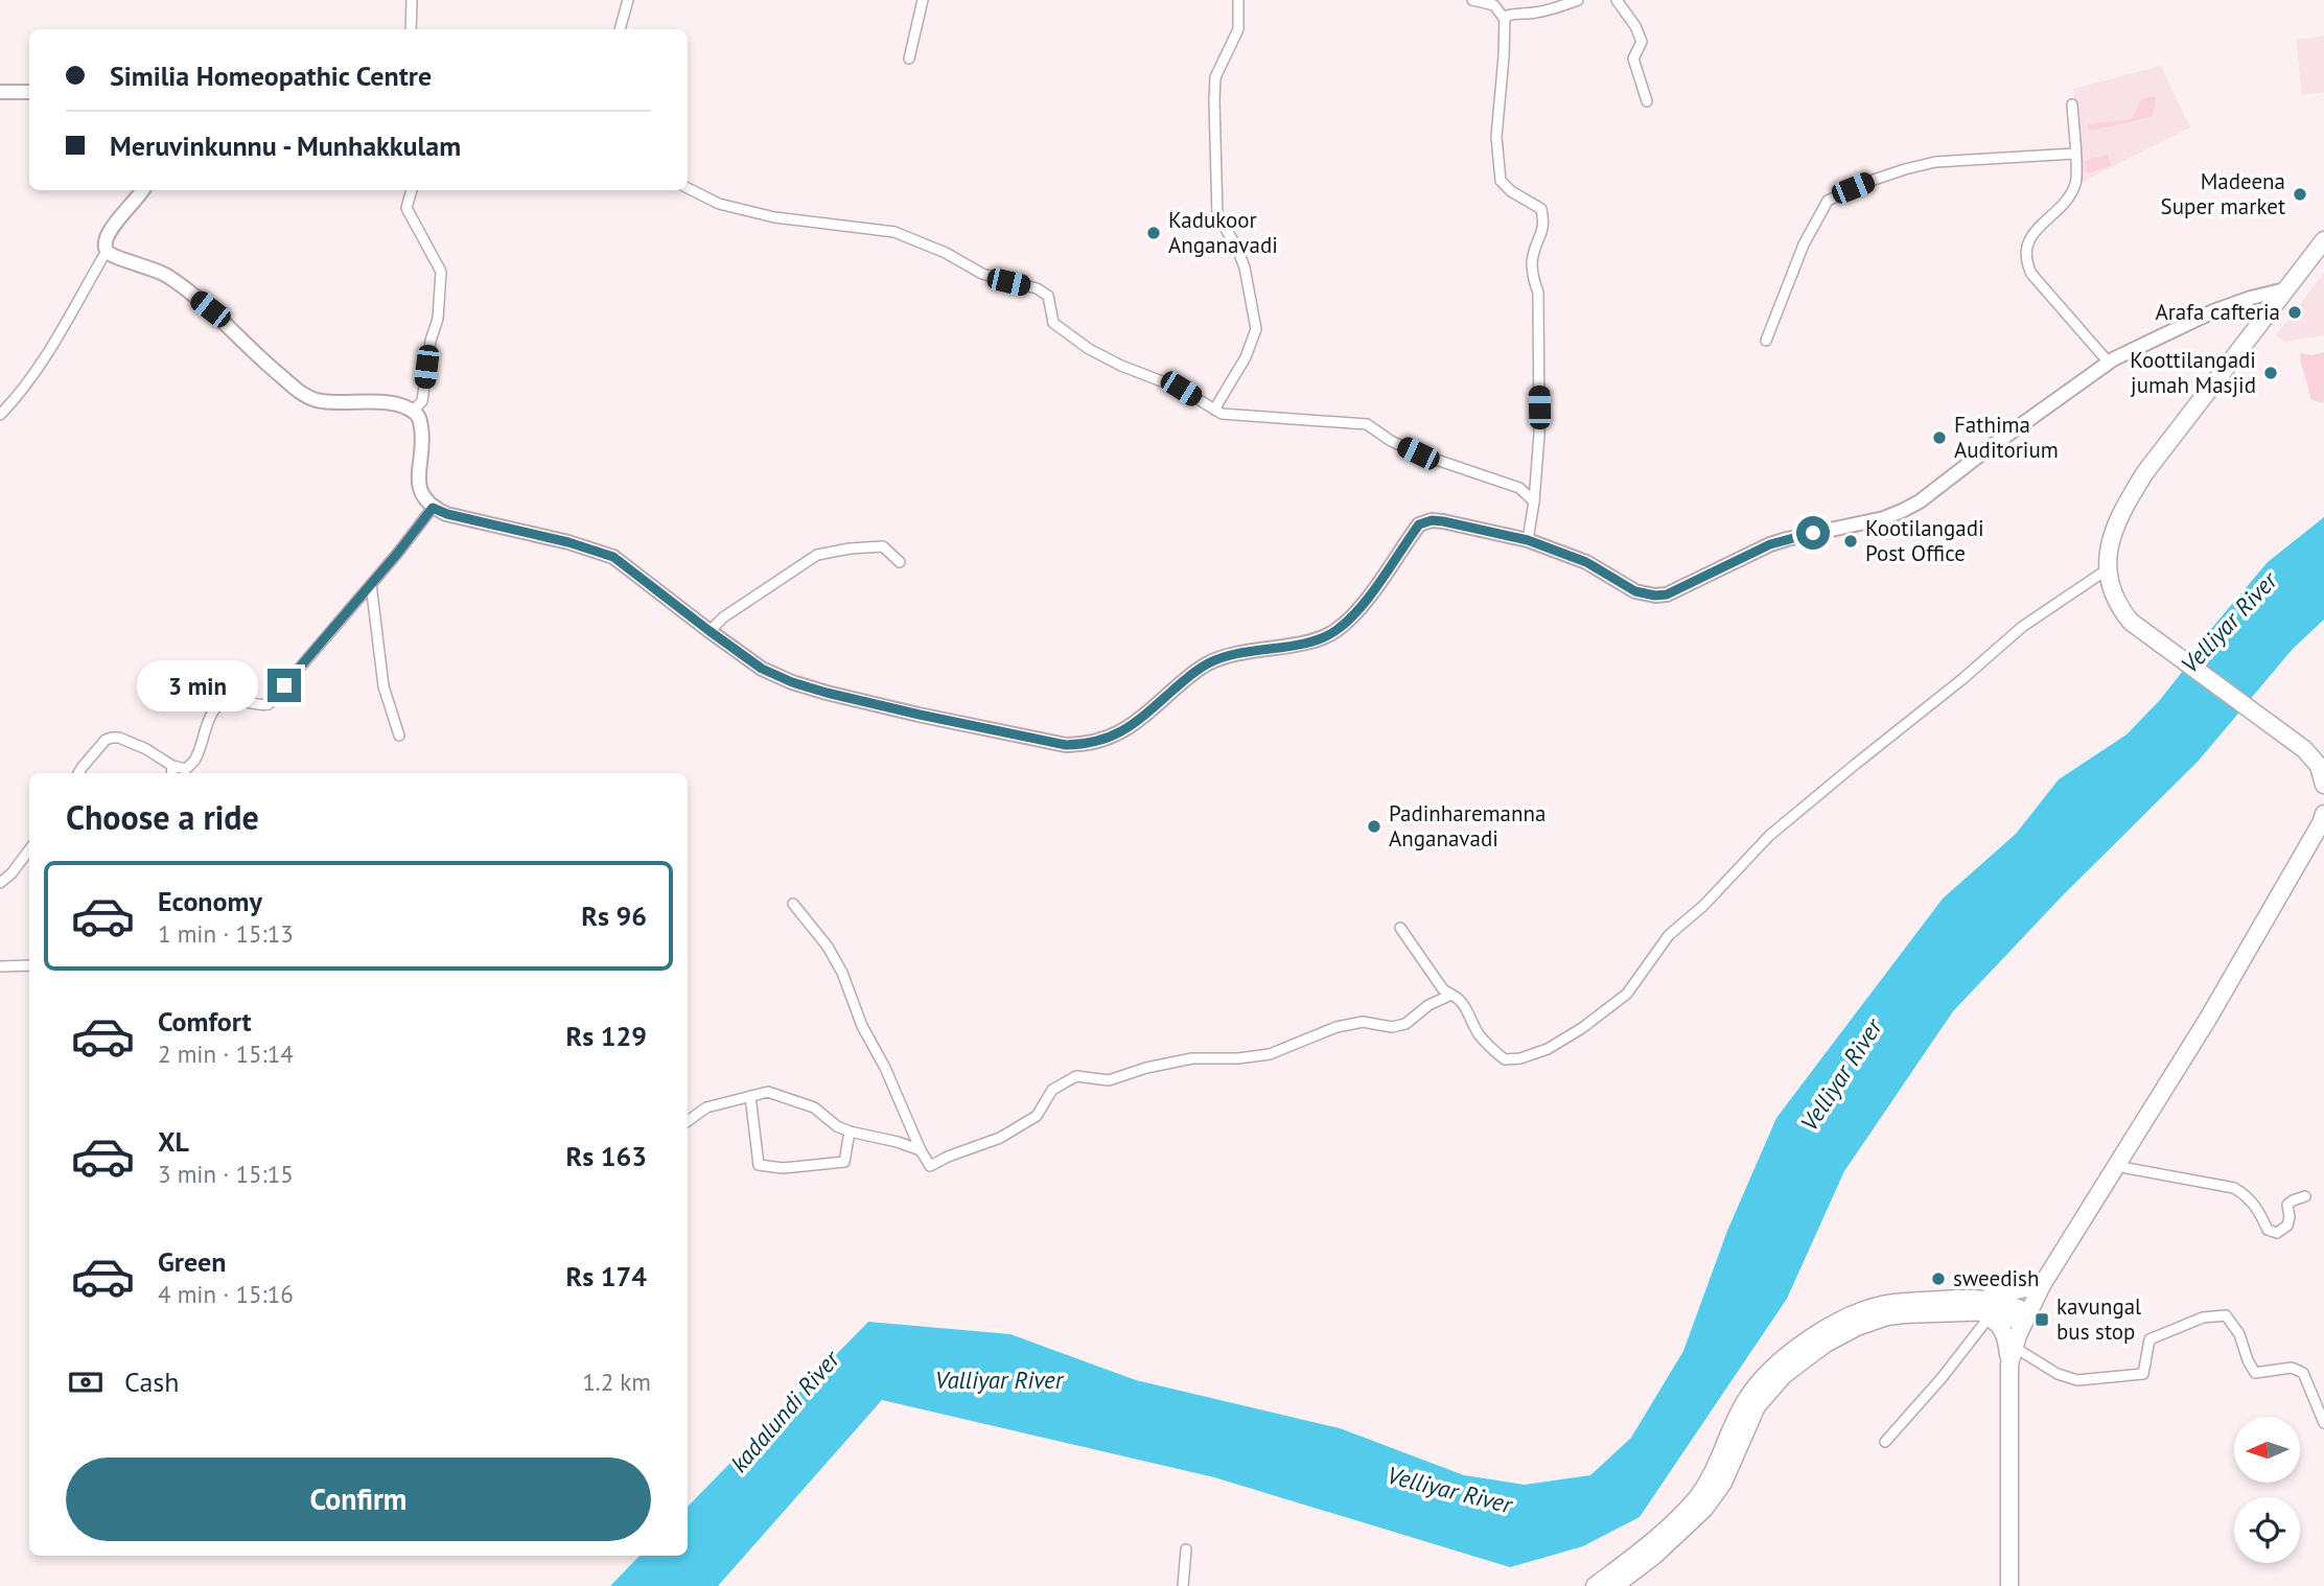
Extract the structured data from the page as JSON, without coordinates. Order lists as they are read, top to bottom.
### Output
{
  "water": ["Velliyar River", "Valliyar River", "kadalundi River"],
  "places": {
    "other": [
      "Madeena Super market",
      "Kadukoor Anganavadi",
      "Arafa cafteria",
      "Koottilangadi jumah Masjid",
      "Fathima Auditorium",
      "Kootilangadi Post Office",
      "Padinharemanna Anganavadi",
      "sweedish"
    ],
    "transit": ["kavungal bus stop"]
  },
  "north": "left",
  "page": {
    "banner": ["Similia Homeopathic Centre", "Meruvinkunnu - Munhakkulam"],
    "bubble": "3 min",
    "heading": "Choose a ride",
    "list": [
      {
        "name": "Economy",
        "note": "1 min · 15:13",
        "value": "Rs 96"
      },
      {
        "name": "Comfort",
        "note": "2 min · 15:14",
        "value": "Rs 129"
      },
      {
        "name": "XL",
        "note": "3 min · 15:15",
        "value": "Rs 163"
      },
      {
        "name": "Green",
        "note": "4 min · 15:16",
        "value": "Rs 174"
      }
    ],
    "pay": ["Cash", "1.2 km"],
    "buttons": "Confirm"
  }
}
